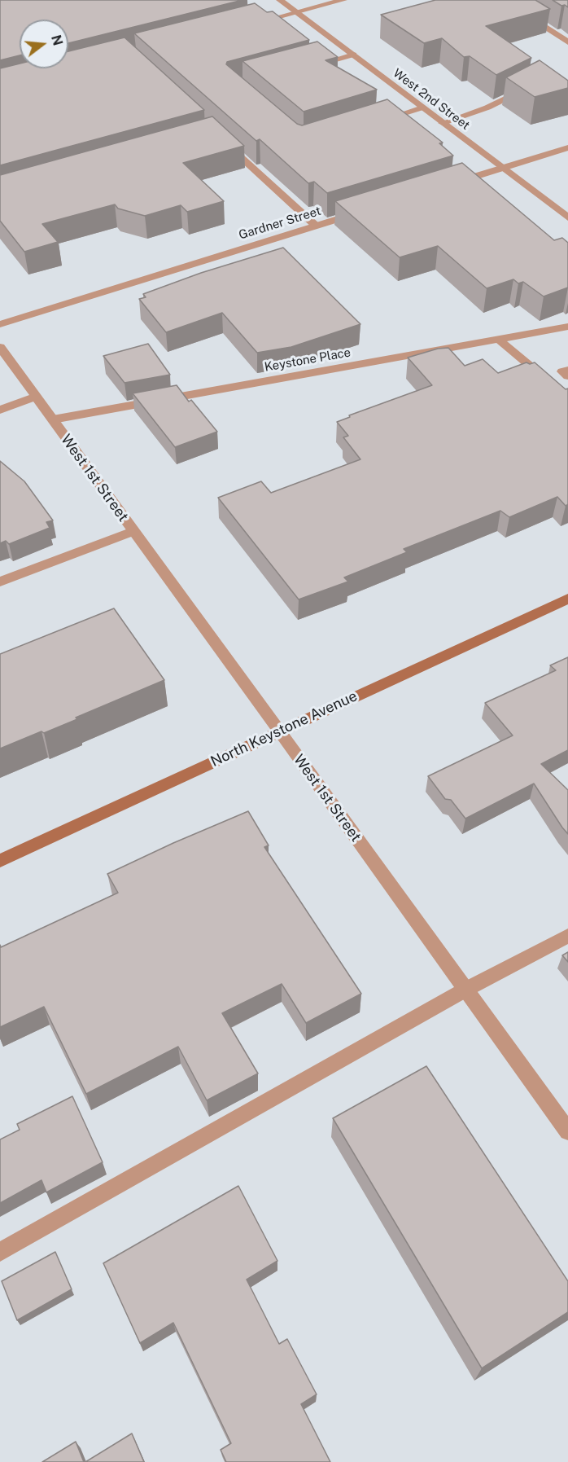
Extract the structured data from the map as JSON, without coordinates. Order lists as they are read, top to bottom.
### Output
{
  "streets": {
    "main road": ["North Keystone Avenue"],
    "street": [
      "West 2nd Street",
      "Gardner Street",
      "Keystone Place",
      "West 1st Street"
    ]
  },
  "crossings": [
    ["Keystone Place", "West 1st Street"],
    ["West 1st Street", "North Keystone Avenue"]
  ],
  "north": "right"
}
